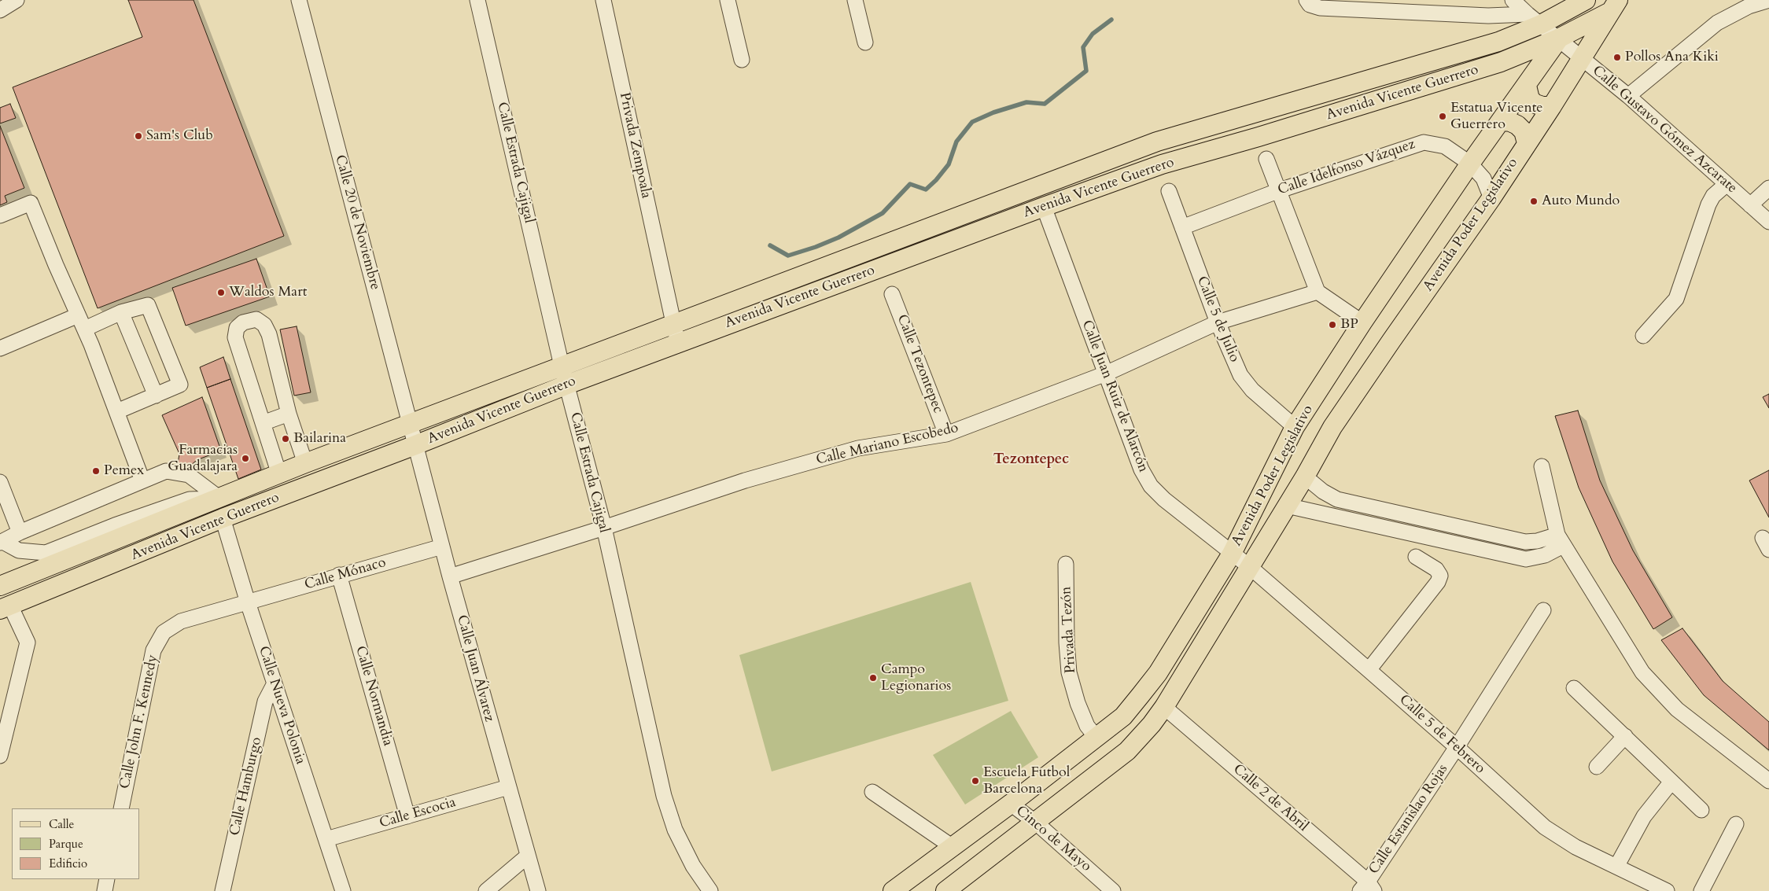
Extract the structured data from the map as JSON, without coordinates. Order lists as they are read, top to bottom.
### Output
{
  "streets": {
    "main road": ["Avenida Vicente Guerrero", "Avenida Poder Legislativo"],
    "street": [
      "Calle Gustavo Gómez Azcarate",
      "Privada Zempoala",
      "Calle Estrada Cajigal",
      "Calle Idelfonso Vázquez",
      "Calle 20 de Noviembre",
      "Calle 5 de Julio",
      "Calle Tezontepec",
      "Calle Juan Ruiz de Alarcón",
      "Calle Mariano Escobedo",
      "Calle Mónaco",
      "Privada Tezón",
      "Calle Juan Álvarez",
      "Calle Normandia",
      "Calle Nueva Polonia",
      "Calle John F. Kennedy",
      "Calle 5 de Febrero",
      "Calle Hamburgo",
      "Calle 2 de Abril",
      "Calle Escocia",
      "Calle Estanislao Rojas",
      "Cinco de Mayo"
    ]
  },
  "crossings": [
    ["Avenida Vicente Guerrero", "Calle Gustavo Gómez Azcarate"],
    ["Avenida Vicente Guerrero", "Privada Zempoala"],
    ["Avenida Vicente Guerrero", "Calle Estrada Cajigal"],
    ["Avenida Vicente Guerrero", "Calle 20 de Noviembre"],
    ["Avenida Vicente Guerrero", "Avenida Poder Legislativo"],
    ["Avenida Vicente Guerrero", "Calle Juan Ruiz de Alarcón"],
    ["Avenida Vicente Guerrero", "Calle Juan Álvarez"],
    ["Avenida Vicente Guerrero", "Calle Nueva Polonia"],
    ["Calle Gustavo Gómez Azcarate", "Avenida Poder Legislativo"],
    ["Calle Estrada Cajigal", "Calle Mariano Escobedo"],
    ["Calle Idelfonso Vázquez", "Avenida Poder Legislativo"],
    ["Calle Idelfonso Vázquez", "Calle 5 de Julio"],
    ["Calle 20 de Noviembre", "Calle Juan Álvarez"],
    ["Avenida Poder Legislativo", "Calle 5 de Julio"],
    ["Avenida Poder Legislativo", "Calle Juan Ruiz de Alarcón"],
    ["Avenida Poder Legislativo", "Privada Tezón"],
    ["Avenida Poder Legislativo", "Calle 5 de Febrero"],
    ["Avenida Poder Legislativo", "Calle 2 de Abril"],
    ["Avenida Poder Legislativo", "Cinco de Mayo"],
    ["Calle 5 de Julio", "Calle Mariano Escobedo"],
    ["Calle Tezontepec", "Calle Mariano Escobedo"],
    ["Calle Juan Ruiz de Alarcón", "Calle Mariano Escobedo"],
    ["Calle Juan Ruiz de Alarcón", "Calle 5 de Febrero"],
    ["Calle Mariano Escobedo", "Calle Juan Álvarez"],
    ["Calle Mónaco", "Calle Juan Álvarez"],
    ["Calle Mónaco", "Calle Normandia"],
    ["Calle Mónaco", "Calle Nueva Polonia"],
    ["Calle Mónaco", "Calle John F. Kennedy"],
    ["Calle Juan Álvarez", "Calle Escocia"],
    ["Calle Normandia", "Calle Escocia"],
    ["Calle Nueva Polonia", "Calle John F. Kennedy"],
    ["Calle Nueva Polonia", "Calle Hamburgo"],
    ["Calle Nueva Polonia", "Calle Escocia"],
    ["Calle 5 de Febrero", "Calle Estanislao Rojas"],
    ["Calle 2 de Abril", "Calle Estanislao Rojas"]
  ],
  "districts": ["Tezontepec"],
  "places": [
    "Pollos Ana Kiki",
    "Estatua Vicente Guerrero",
    "Sam's Club",
    "Auto Mundo",
    "Waldos Mart",
    "BP",
    "Bailarina",
    "Farmacias Guadalajara",
    "Pemex",
    "Campo Legionarios",
    "Escuela Futbol Barcelona"
  ],
  "legend": ["Calle", "Parque", "Edificio"]
}
